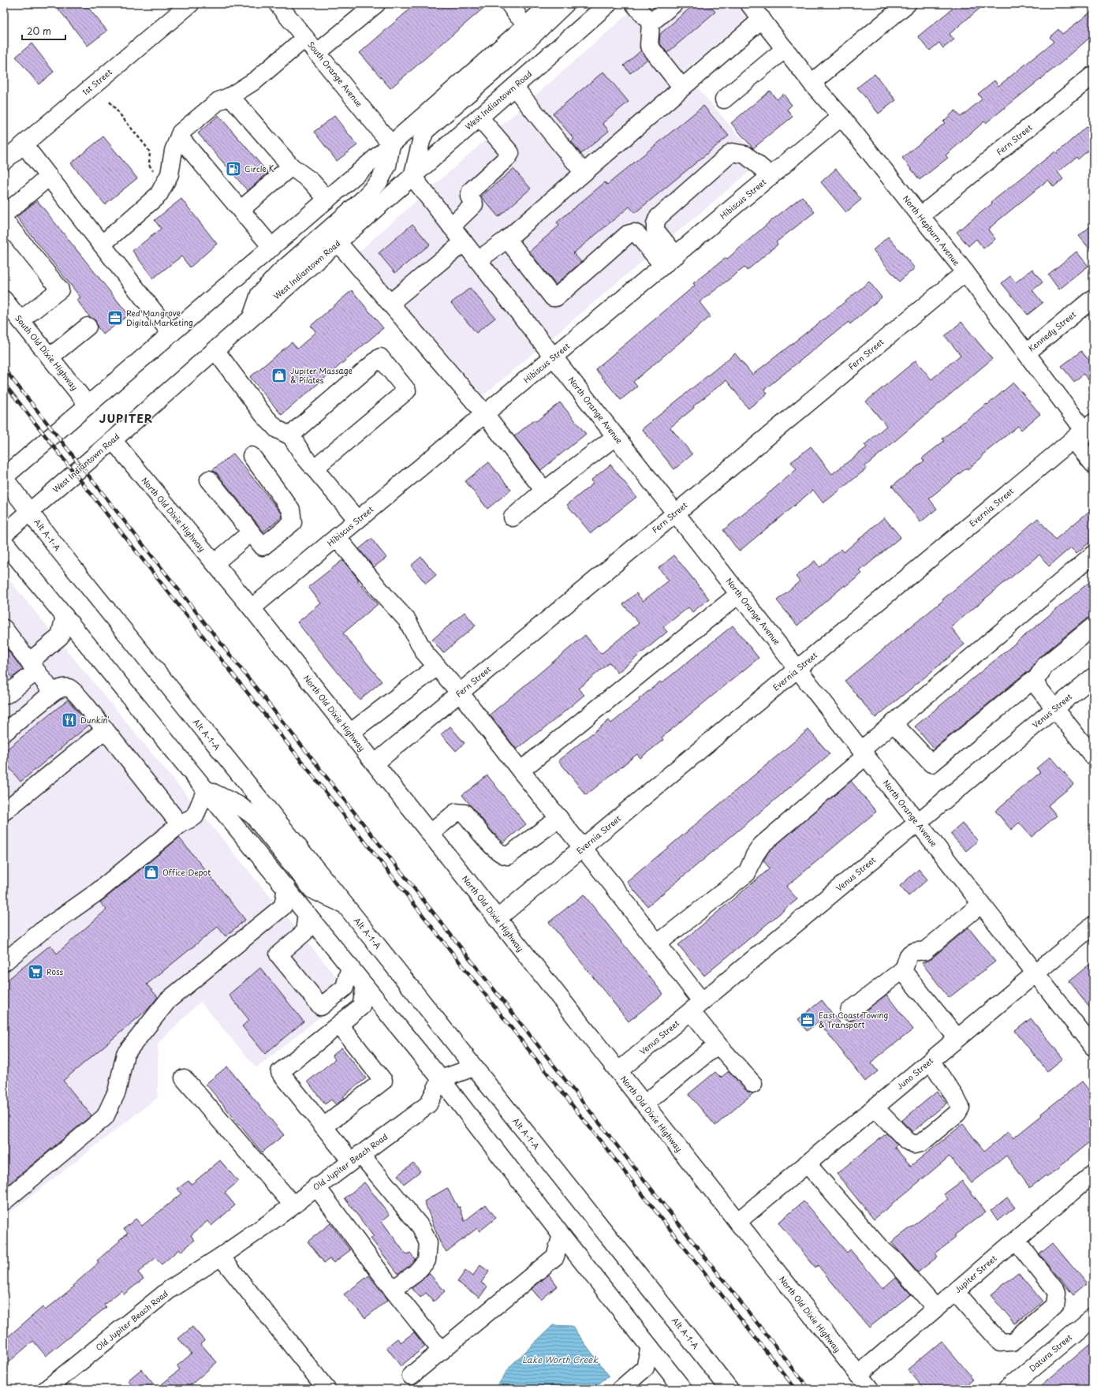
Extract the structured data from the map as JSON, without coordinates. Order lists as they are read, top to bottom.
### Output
{
  "streets": {
    "street": [
      "South Orange Avenue",
      "1st Street",
      "West Indiantown Road",
      "Fern Street",
      "Hibiscus Street",
      "North Hepburn Avenue",
      "Kennedy Street",
      "South Old Dixie Highway",
      "North Orange Avenue",
      "Evernia Street",
      "North Old Dixie Highway",
      "Alt A-1-A",
      "Venus Street",
      "Juno Street",
      "Old Jupiter Beach Road",
      "Jupiter Street",
      "Datura Street"
    ]
  },
  "crossings": [
    ["West Indiantown Road", "North Orange Avenue"],
    ["West Indiantown Road", "North Old Dixie Highway"],
    ["West Indiantown Road", "Alt A-1-A"],
    ["Fern Street", "North Hepburn Avenue"],
    ["Fern Street", "North Orange Avenue"],
    ["Fern Street", "North Old Dixie Highway"],
    ["Hibiscus Street", "North Hepburn Avenue"],
    ["Hibiscus Street", "North Orange Avenue"],
    ["Hibiscus Street", "North Old Dixie Highway"],
    ["North Hepburn Avenue", "Kennedy Street"],
    ["North Hepburn Avenue", "Evernia Street"],
    ["North Orange Avenue", "Evernia Street"],
    ["North Orange Avenue", "Venus Street"],
    ["North Orange Avenue", "Juno Street"],
    ["Evernia Street", "North Old Dixie Highway"],
    ["North Old Dixie Highway", "Venus Street"],
    ["North Old Dixie Highway", "Juno Street"],
    ["North Old Dixie Highway", "Jupiter Street"]
  ],
  "districts": ["JUPITER"],
  "water": ["Lake Worth Creek"],
  "places": {
    "fuel station": ["Circle K"],
    "office": ["Red Mangrove Digital Marketing", "East Coast Towing & Transport"],
    "shop": ["Jupiter Massage & Pilates", "Office Depot"],
    "restaurant": ["Dunkin'"],
    "supermarket": ["Ross"]
  },
  "scale_bar": "20 m"
}
